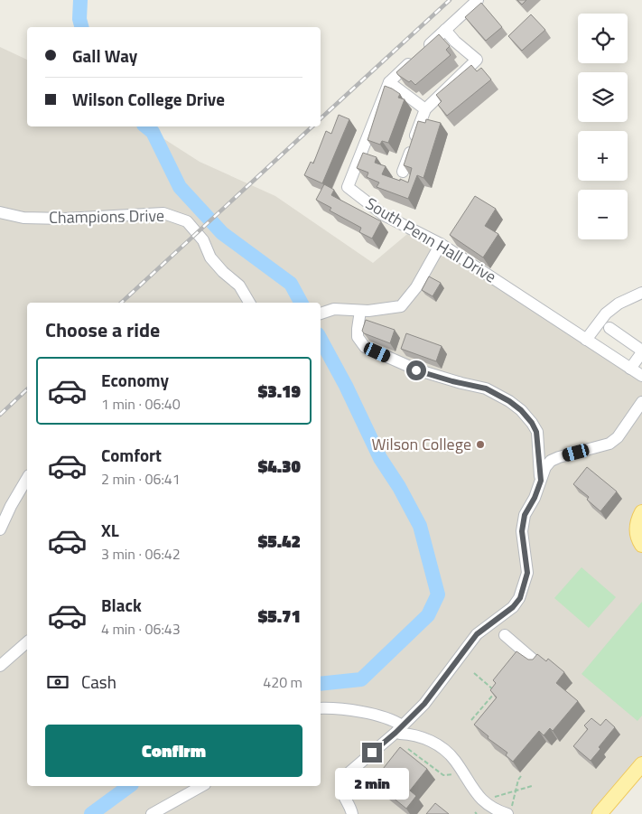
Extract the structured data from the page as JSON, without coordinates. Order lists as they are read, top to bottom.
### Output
{
  "streets": {
    "street": ["Champions Drive", "South Penn Hall Drive"]
  },
  "places": ["Wilson College"],
  "page": {
    "map_buttons": ["+", "−"],
    "banner": ["Gall Way", "Wilson College Drive"],
    "heading": "Choose a ride",
    "list": [
      {
        "name": "Economy",
        "note": "1 min · 06:40",
        "value": "$3.19"
      },
      {
        "name": "Comfort",
        "note": "2 min · 06:41",
        "value": "$4.30"
      },
      {
        "name": "XL",
        "note": "3 min · 06:42",
        "value": "$5.42"
      },
      {
        "name": "Black",
        "note": "4 min · 06:43",
        "value": "$5.71"
      }
    ],
    "pay": ["Cash", "420 m"],
    "buttons": "Confirm",
    "bubble": "2 min"
  }
}
